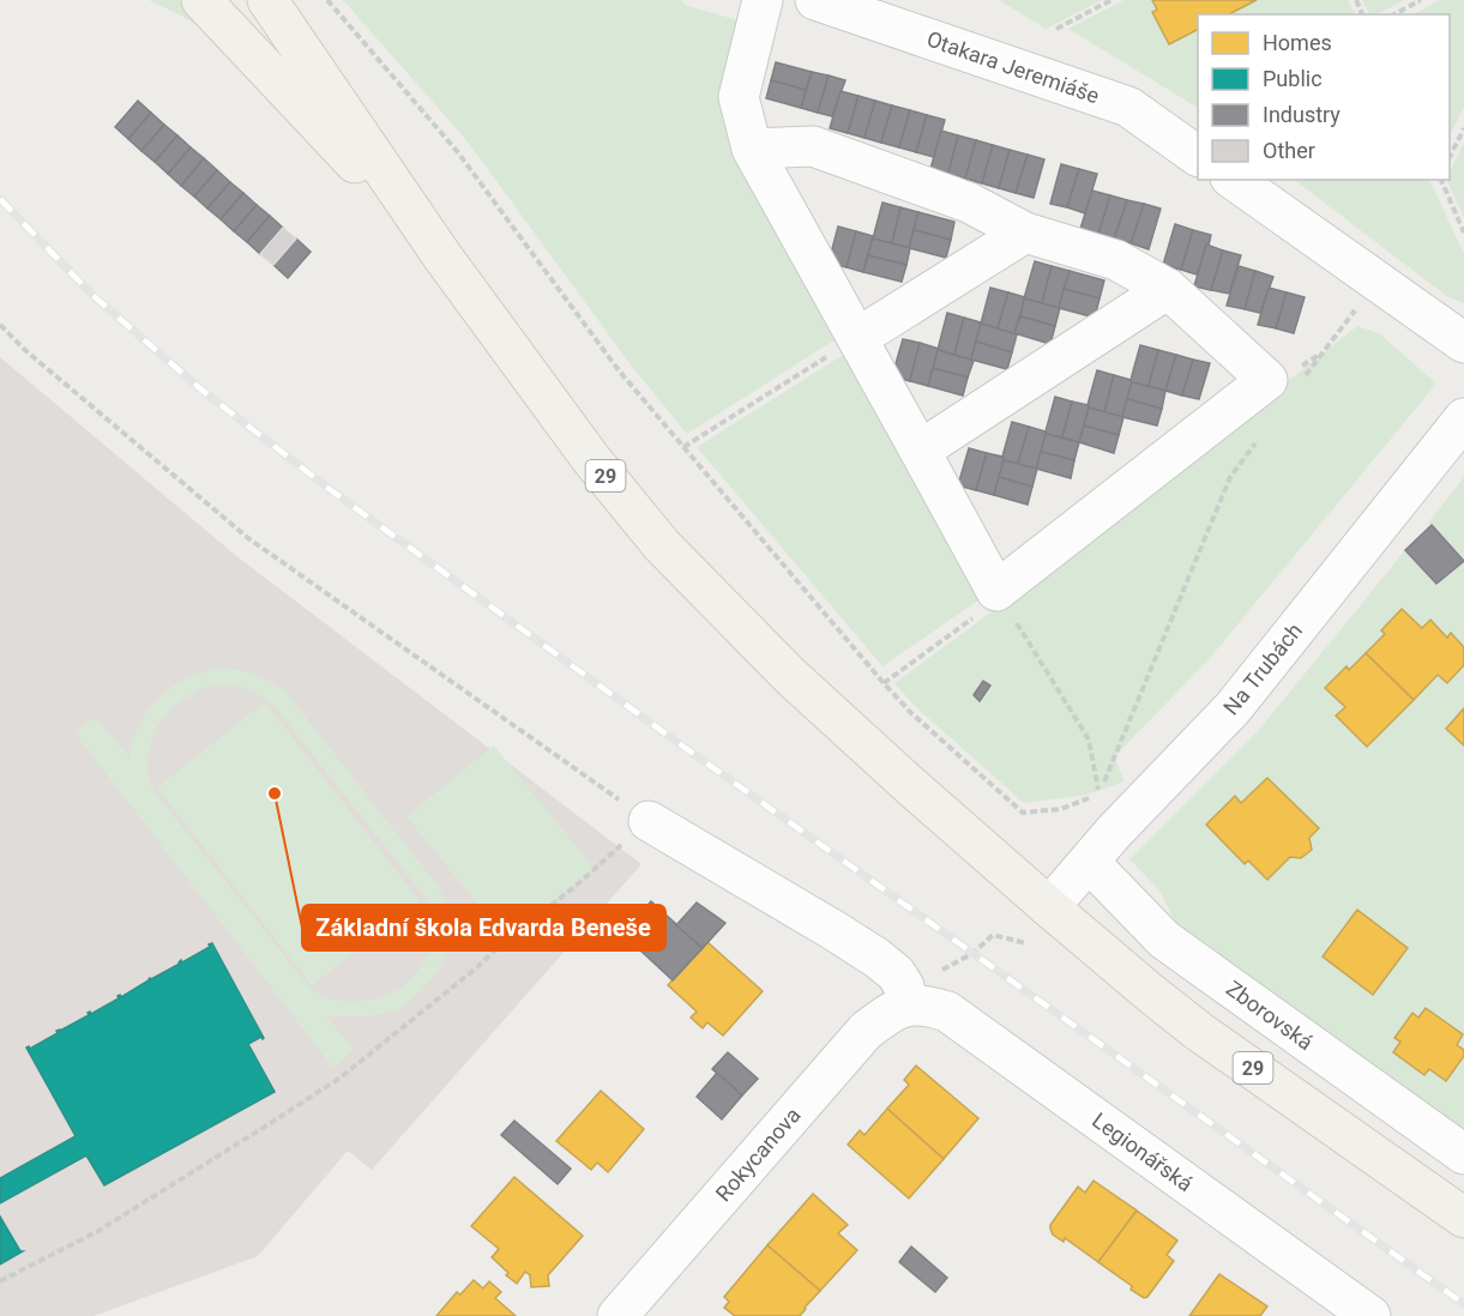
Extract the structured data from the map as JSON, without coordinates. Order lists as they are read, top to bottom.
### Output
{
  "streets": {
    "main road": ["29"],
    "street": [
      "Otakara Jeremiáše",
      "Na Trubách",
      "Zborovská",
      "Legionářská",
      "Rokycanova"
    ]
  },
  "crossings": [
    ["29", "Na Trubách"],
    ["Na Trubách", "Zborovská"],
    ["Legionářská", "Rokycanova"]
  ],
  "places": ["Základní škola Edvarda Beneše"],
  "legend": [
    "Homes",
    "Public",
    "Industry",
    "Other"
  ]
}
